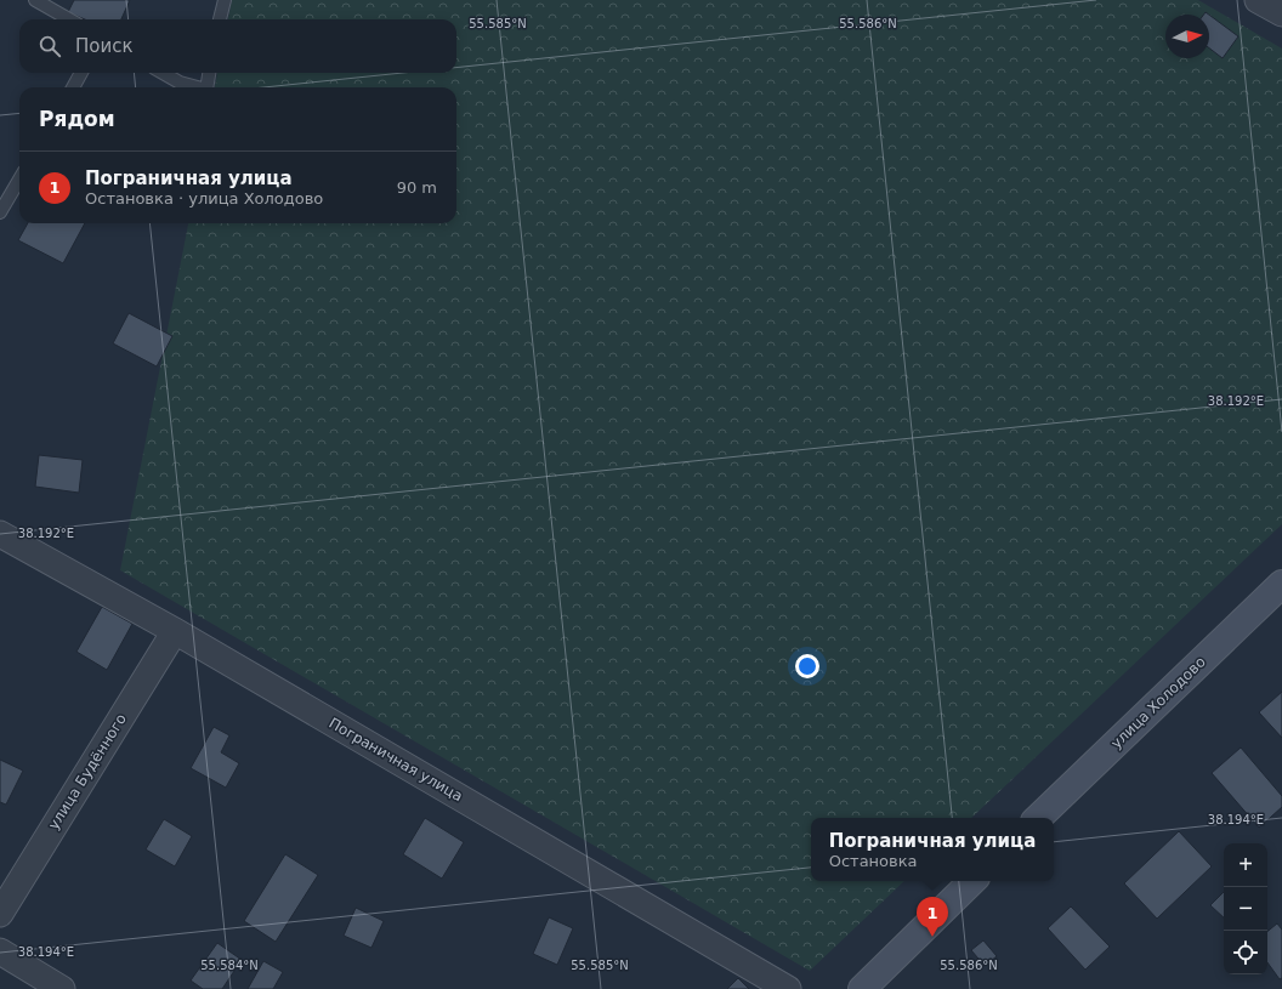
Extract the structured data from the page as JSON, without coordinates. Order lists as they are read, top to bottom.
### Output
{
  "streets": {
    "main road": ["улица Холодово"],
    "street": ["Пограничная улица", "улица Будённого"]
  },
  "crossings": [
    ["Пограничная улица", "улица Будённого"]
  ],
  "north": "right",
  "page": {
    "search": "Поиск",
    "heading": "Рядом",
    "list": [
      {
        "mark": "1",
        "name": "Пограничная улица",
        "note": "Остановка · улица Холодово",
        "value": "90 m"
      }
    ],
    "popup": ["Пограничная улица", "Остановка"],
    "map_buttons": ["+", "−"],
    "pins": "1"
  },
  "coordinates": [
    "55.585°N",
    "55.586°N",
    "38.192°E",
    "38.194°E",
    "55.584°N"
  ]
}
